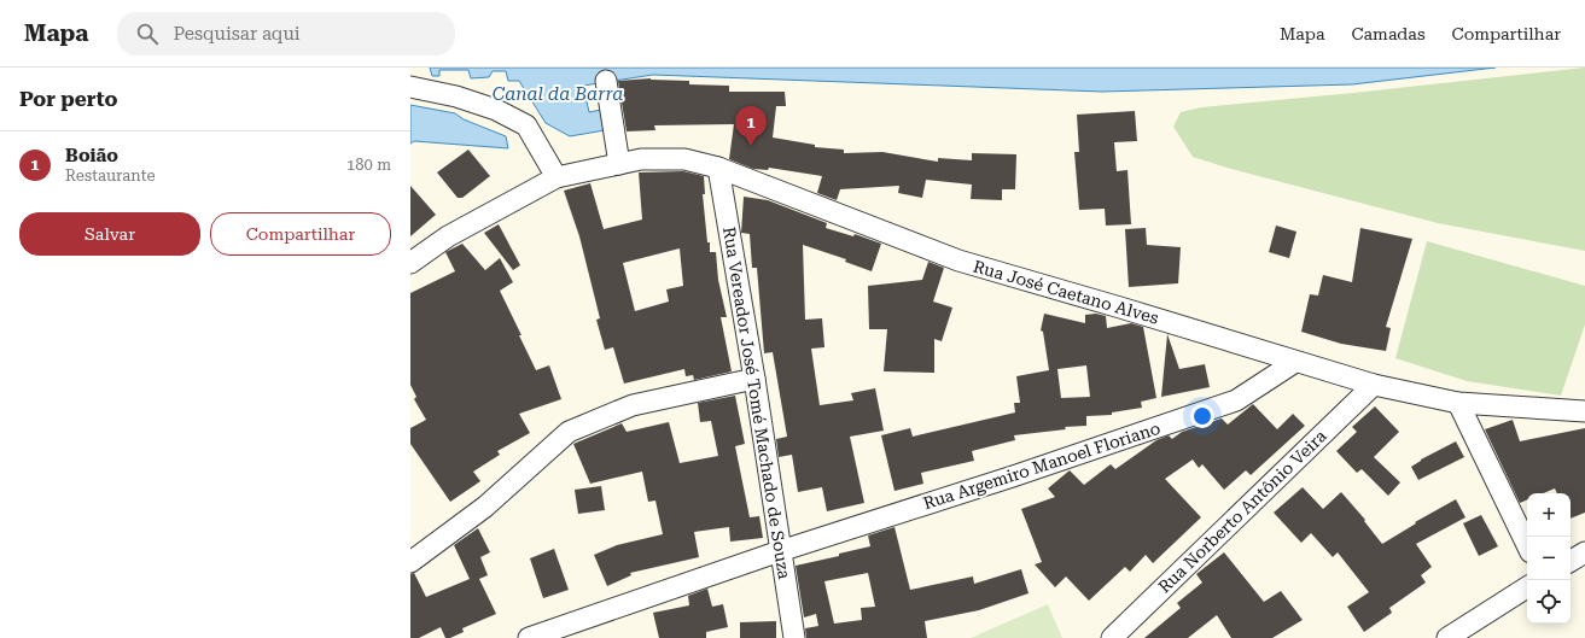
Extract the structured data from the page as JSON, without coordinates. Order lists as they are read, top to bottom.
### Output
{
  "streets": {
    "street": [
      "Rua José Caetano Alves",
      "Rua Vereador José Tomé Machado de Souza",
      "Rua Argemiro Manoel Floriano",
      "Rua Norberto Antônio Veira"
    ]
  },
  "crossings": [
    ["Rua José Caetano Alves", "Rua Vereador José Tomé Machado de Souza"],
    ["Rua José Caetano Alves", "Rua Argemiro Manoel Floriano"],
    ["Rua José Caetano Alves", "Rua Norberto Antônio Veira"],
    ["Rua Vereador José Tomé Machado de Souza", "Rua Argemiro Manoel Floriano"]
  ],
  "water": ["Canal da Barra"],
  "page": {
    "header": "Mapa",
    "search": "Pesquisar aqui",
    "nav": ["Mapa", "Camadas", "Compartilhar"],
    "heading": "Por perto",
    "pins": "1",
    "list": [
      {
        "mark": "1",
        "name": "Boião",
        "note": "Restaurante",
        "value": "180 m"
      }
    ],
    "buttons": ["Salvar", "Compartilhar"],
    "map_buttons": ["+", "−"]
  }
}
